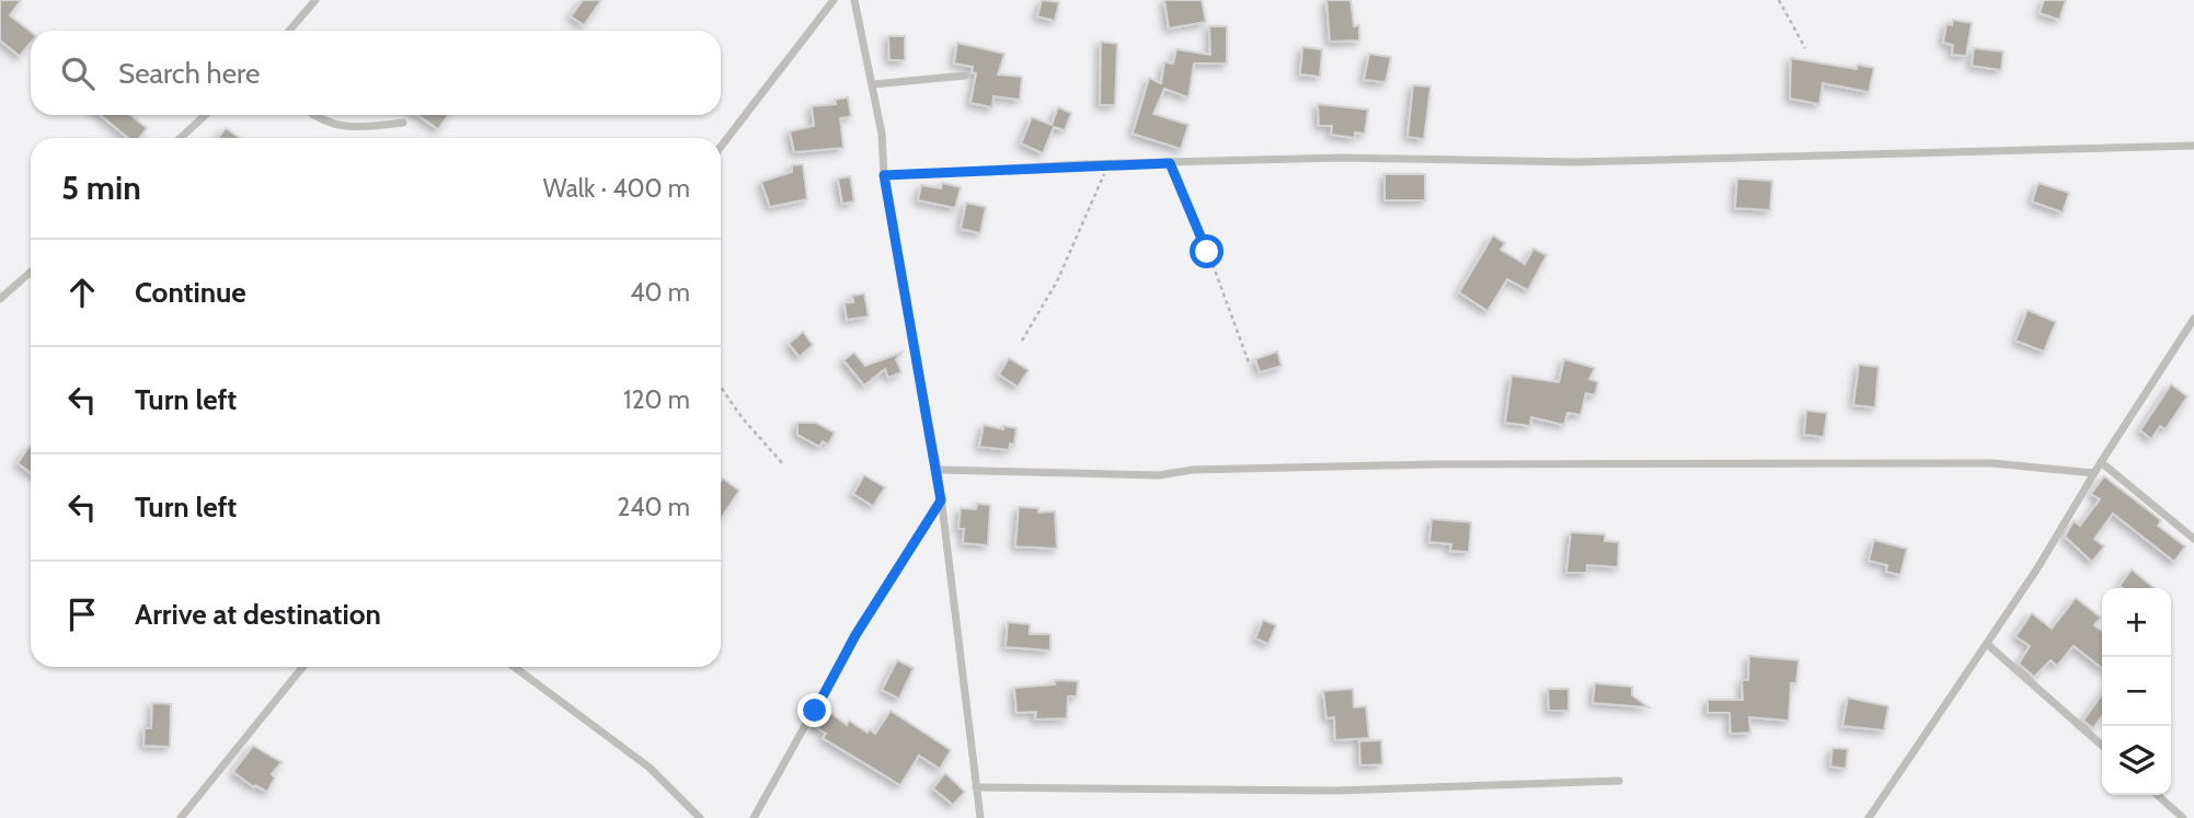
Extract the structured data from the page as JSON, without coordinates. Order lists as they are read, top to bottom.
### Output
{
  "page": {
    "search": "Search here",
    "heading": ["5 min", "Walk · 400 m"],
    "list": [
      ["Continue", "40 m"],
      ["Turn left", "120 m"],
      ["Turn left", "240 m"],
      "Arrive at destination"
    ],
    "map_buttons": ["+", "−"]
  }
}
